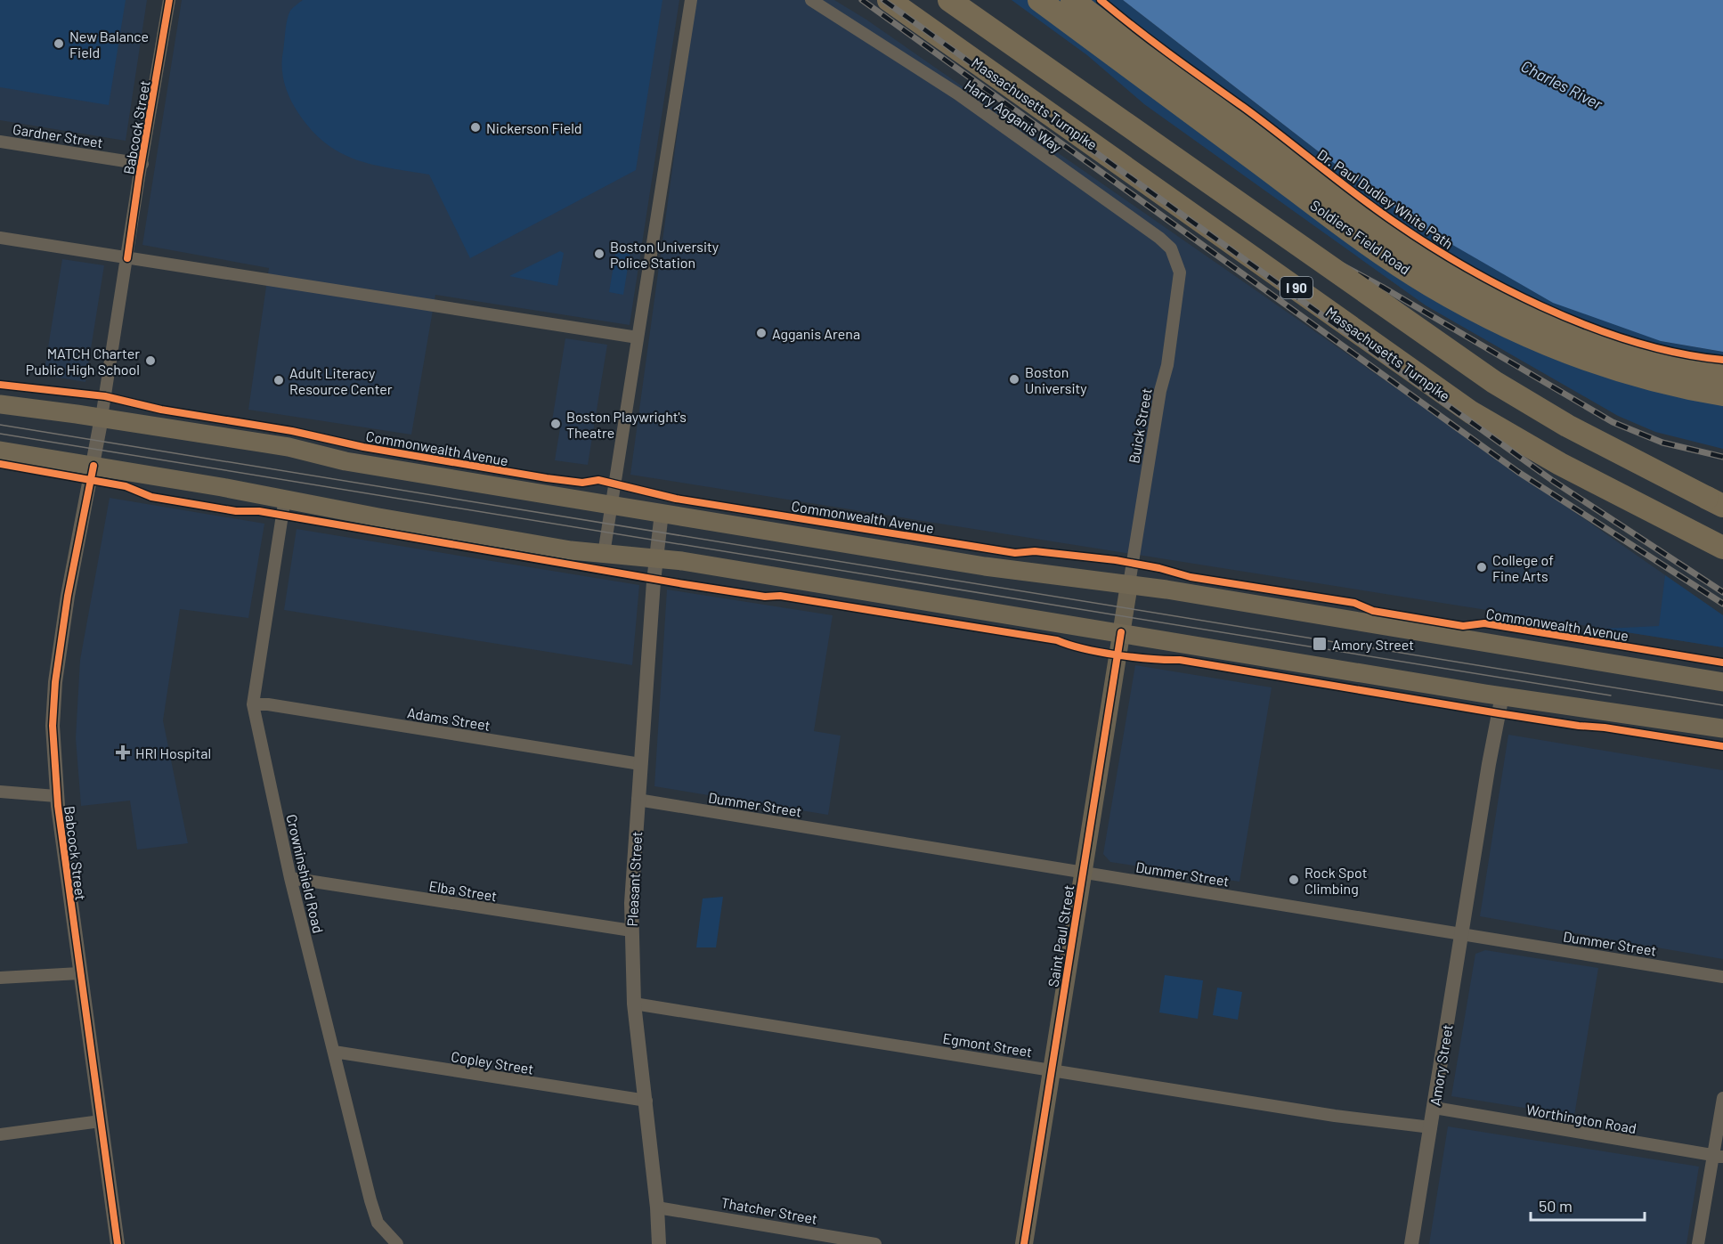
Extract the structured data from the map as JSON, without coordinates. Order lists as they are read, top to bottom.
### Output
{
  "streets": {
    "highway": ["Massachusetts Turnpike", "Soldiers Field Road", "I 90"],
    "main road": ["Commonwealth Avenue", "Saint Paul Street"],
    "street": [
      "Harry Agganis Way",
      "Babcock Street",
      "Gardner Street",
      "Buick Street",
      "Adams Street",
      "Dummer Street",
      "Crowninshield Road",
      "Pleasant Street",
      "Elba Street",
      "Egmont Street",
      "Copley Street",
      "Amory Street",
      "Worthington Road",
      "Thatcher Street"
    ],
    "cycle path": ["Dr. Paul Dudley White Path"]
  },
  "crossings": [
    ["Harry Agganis Way", "Buick Street"],
    ["Babcock Street", "Gardner Street"],
    ["Babcock Street", "Commonwealth Avenue"],
    ["Buick Street", "Commonwealth Avenue"],
    ["Buick Street", "Saint Paul Street"],
    ["Commonwealth Avenue", "Pleasant Street"],
    ["Commonwealth Avenue", "Saint Paul Street"],
    ["Adams Street", "Crowninshield Road"],
    ["Adams Street", "Pleasant Street"],
    ["Dummer Street", "Pleasant Street"],
    ["Dummer Street", "Saint Paul Street"],
    ["Dummer Street", "Amory Street"],
    ["Crowninshield Road", "Elba Street"],
    ["Crowninshield Road", "Copley Street"],
    ["Pleasant Street", "Elba Street"],
    ["Pleasant Street", "Egmont Street"],
    ["Pleasant Street", "Copley Street"],
    ["Pleasant Street", "Thatcher Street"],
    ["Saint Paul Street", "Egmont Street"],
    ["Egmont Street", "Amory Street"],
    ["Amory Street", "Worthington Road"]
  ],
  "water": ["Charles River"],
  "places": {
    "other": [
      "New Balance Field",
      "Nickerson Field",
      "Boston University Police Station",
      "Agganis Arena",
      "MATCH Charter Public High School",
      "Boston University",
      "Adult Literacy Resource Center",
      "Boston Playwright's Theatre",
      "College of Fine Arts",
      "Rock Spot Climbing"
    ],
    "transit": ["Amory Street"],
    "health": ["HRI Hospital"]
  },
  "scale_bar": "50 m"
}
